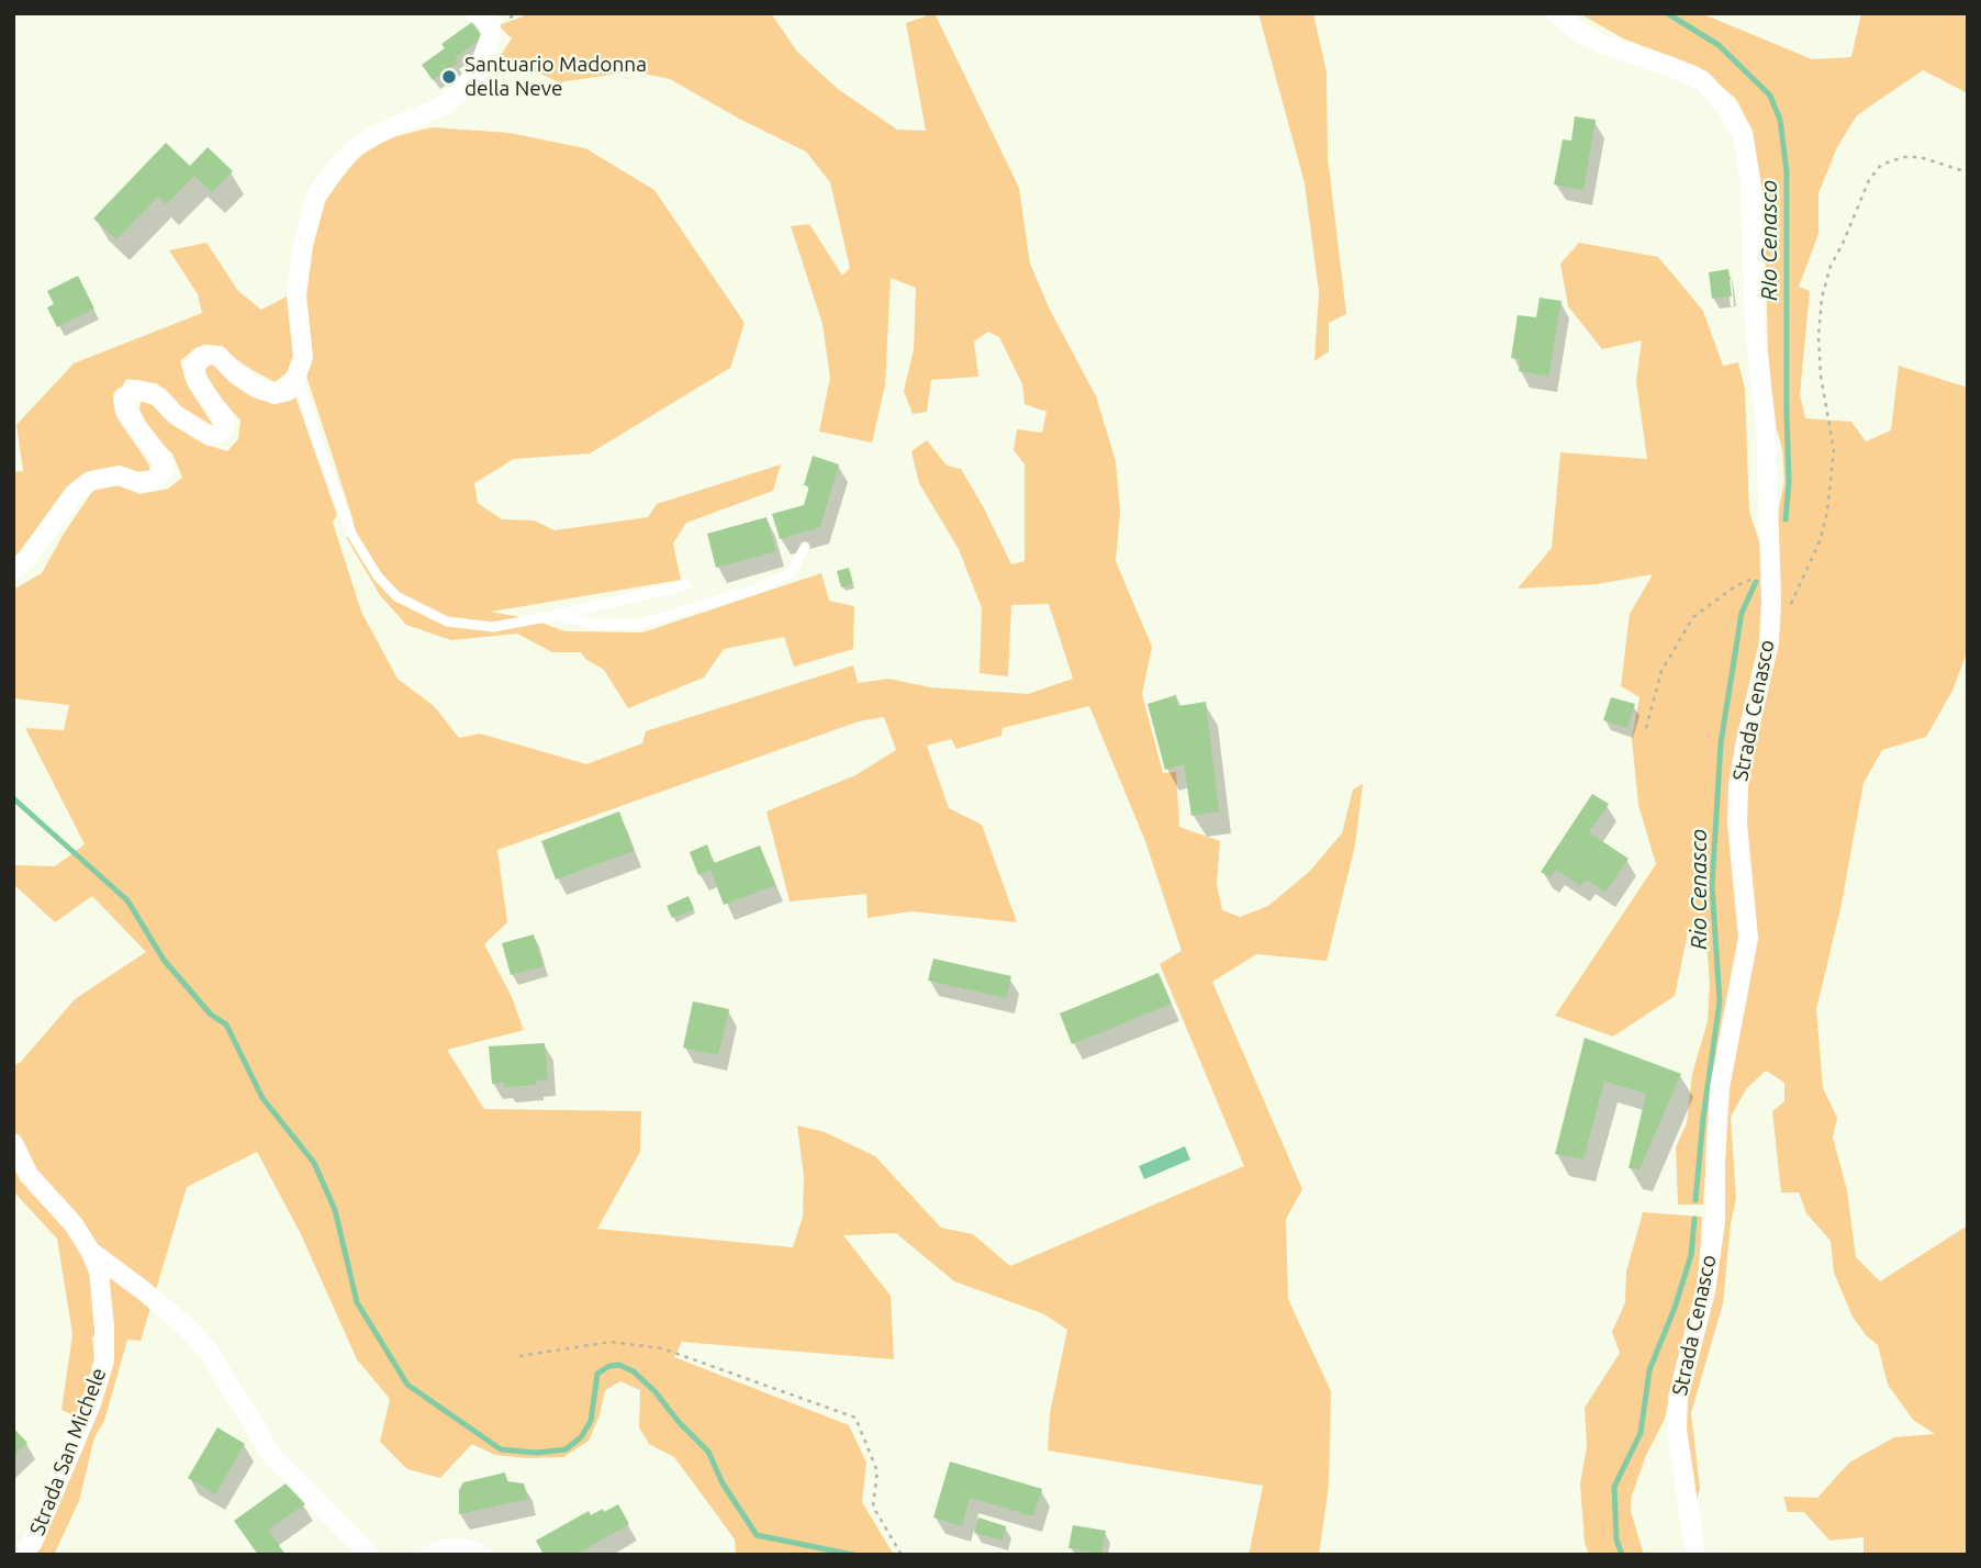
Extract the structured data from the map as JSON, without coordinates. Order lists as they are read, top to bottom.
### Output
{
  "streets": {
    "street": ["Strada Cenasco", "Strada San Michele"]
  },
  "water": ["RIo Cenasco", "Rio Cenasco"],
  "places": ["Santuario Madonna della Neve"]
}
